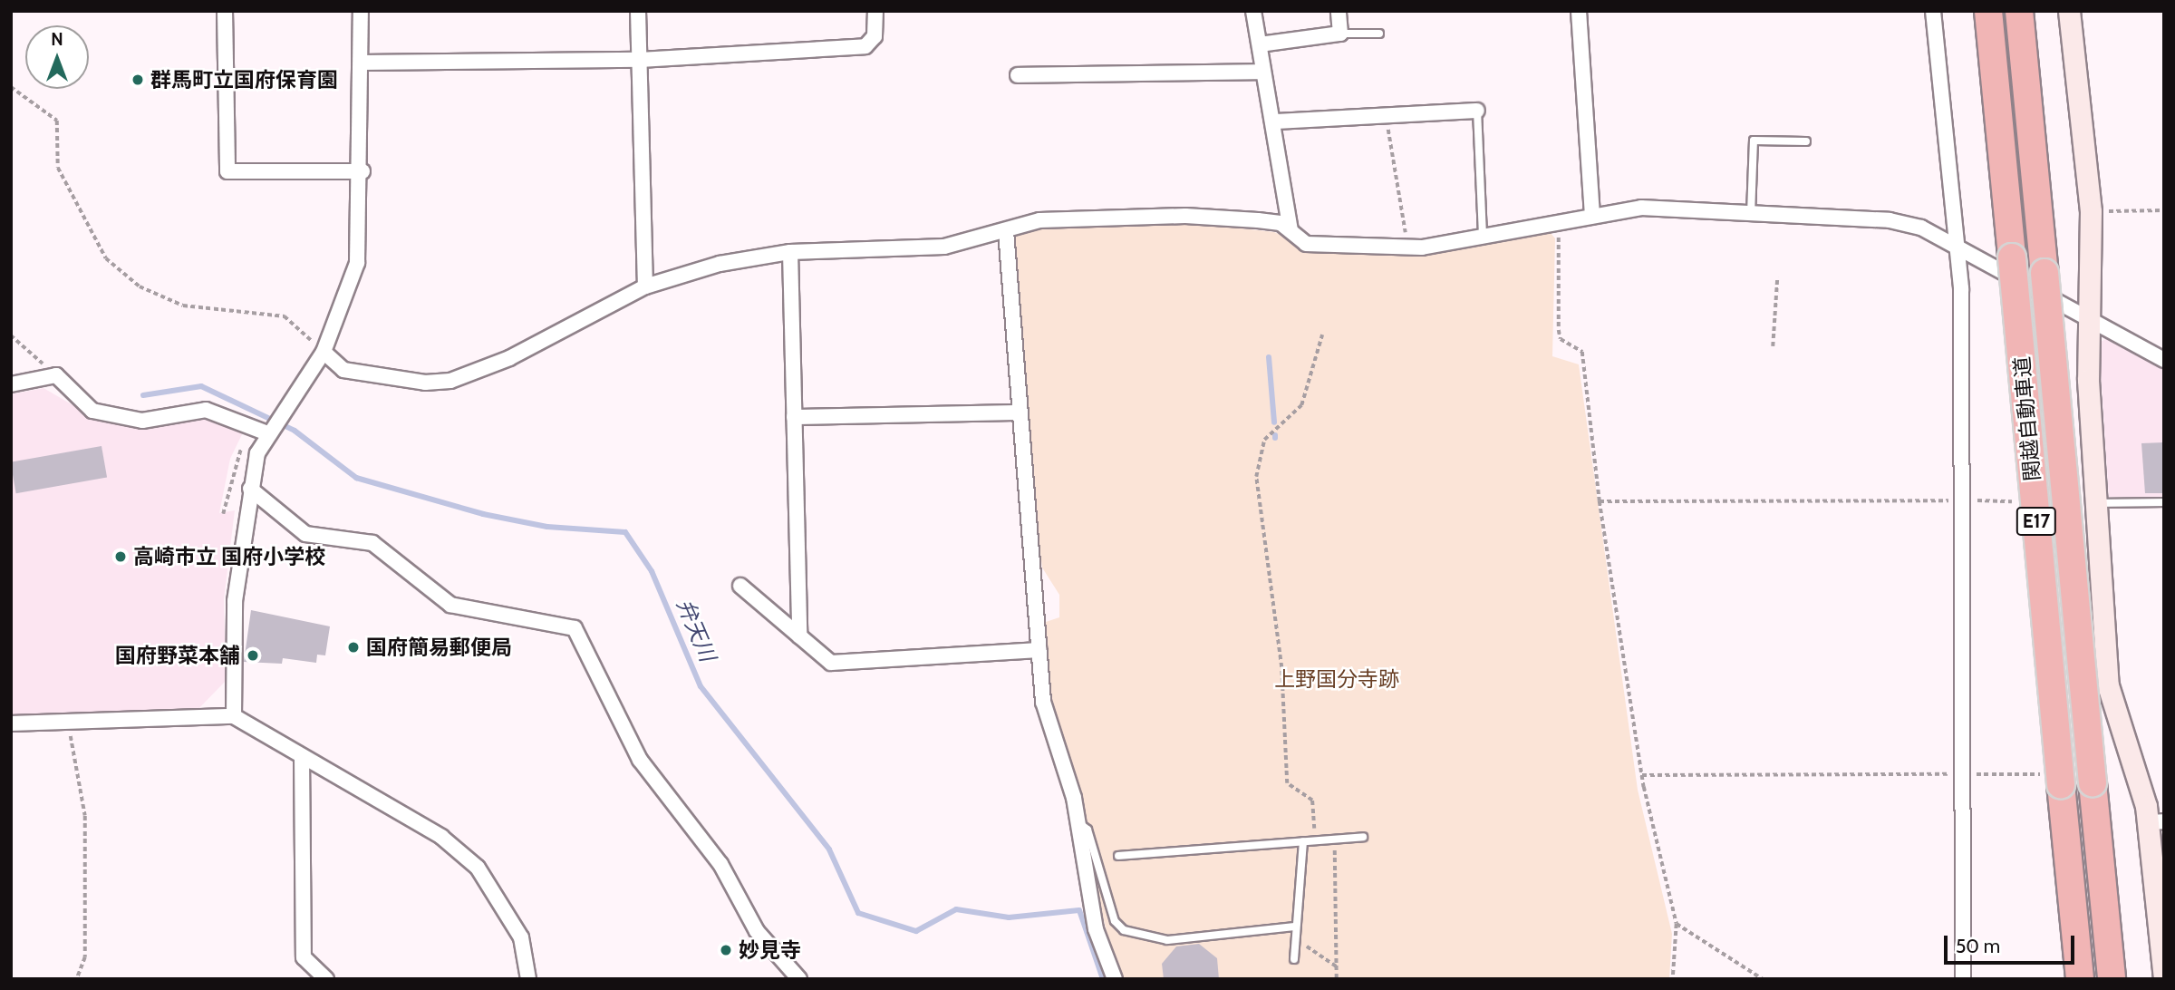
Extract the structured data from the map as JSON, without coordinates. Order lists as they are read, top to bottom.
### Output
{
  "streets": {
    "highway": ["関越自動車道", "E17"]
  },
  "water": ["弁天川"],
  "parks": ["上野国分寺跡"],
  "places": [
    "群馬町立国府保育園",
    "高崎市立 国府小学校",
    "国府簡易郵便局",
    "国府野菜本舗",
    "妙見寺"
  ],
  "scale_bar": "50 m",
  "north": "top"
}
